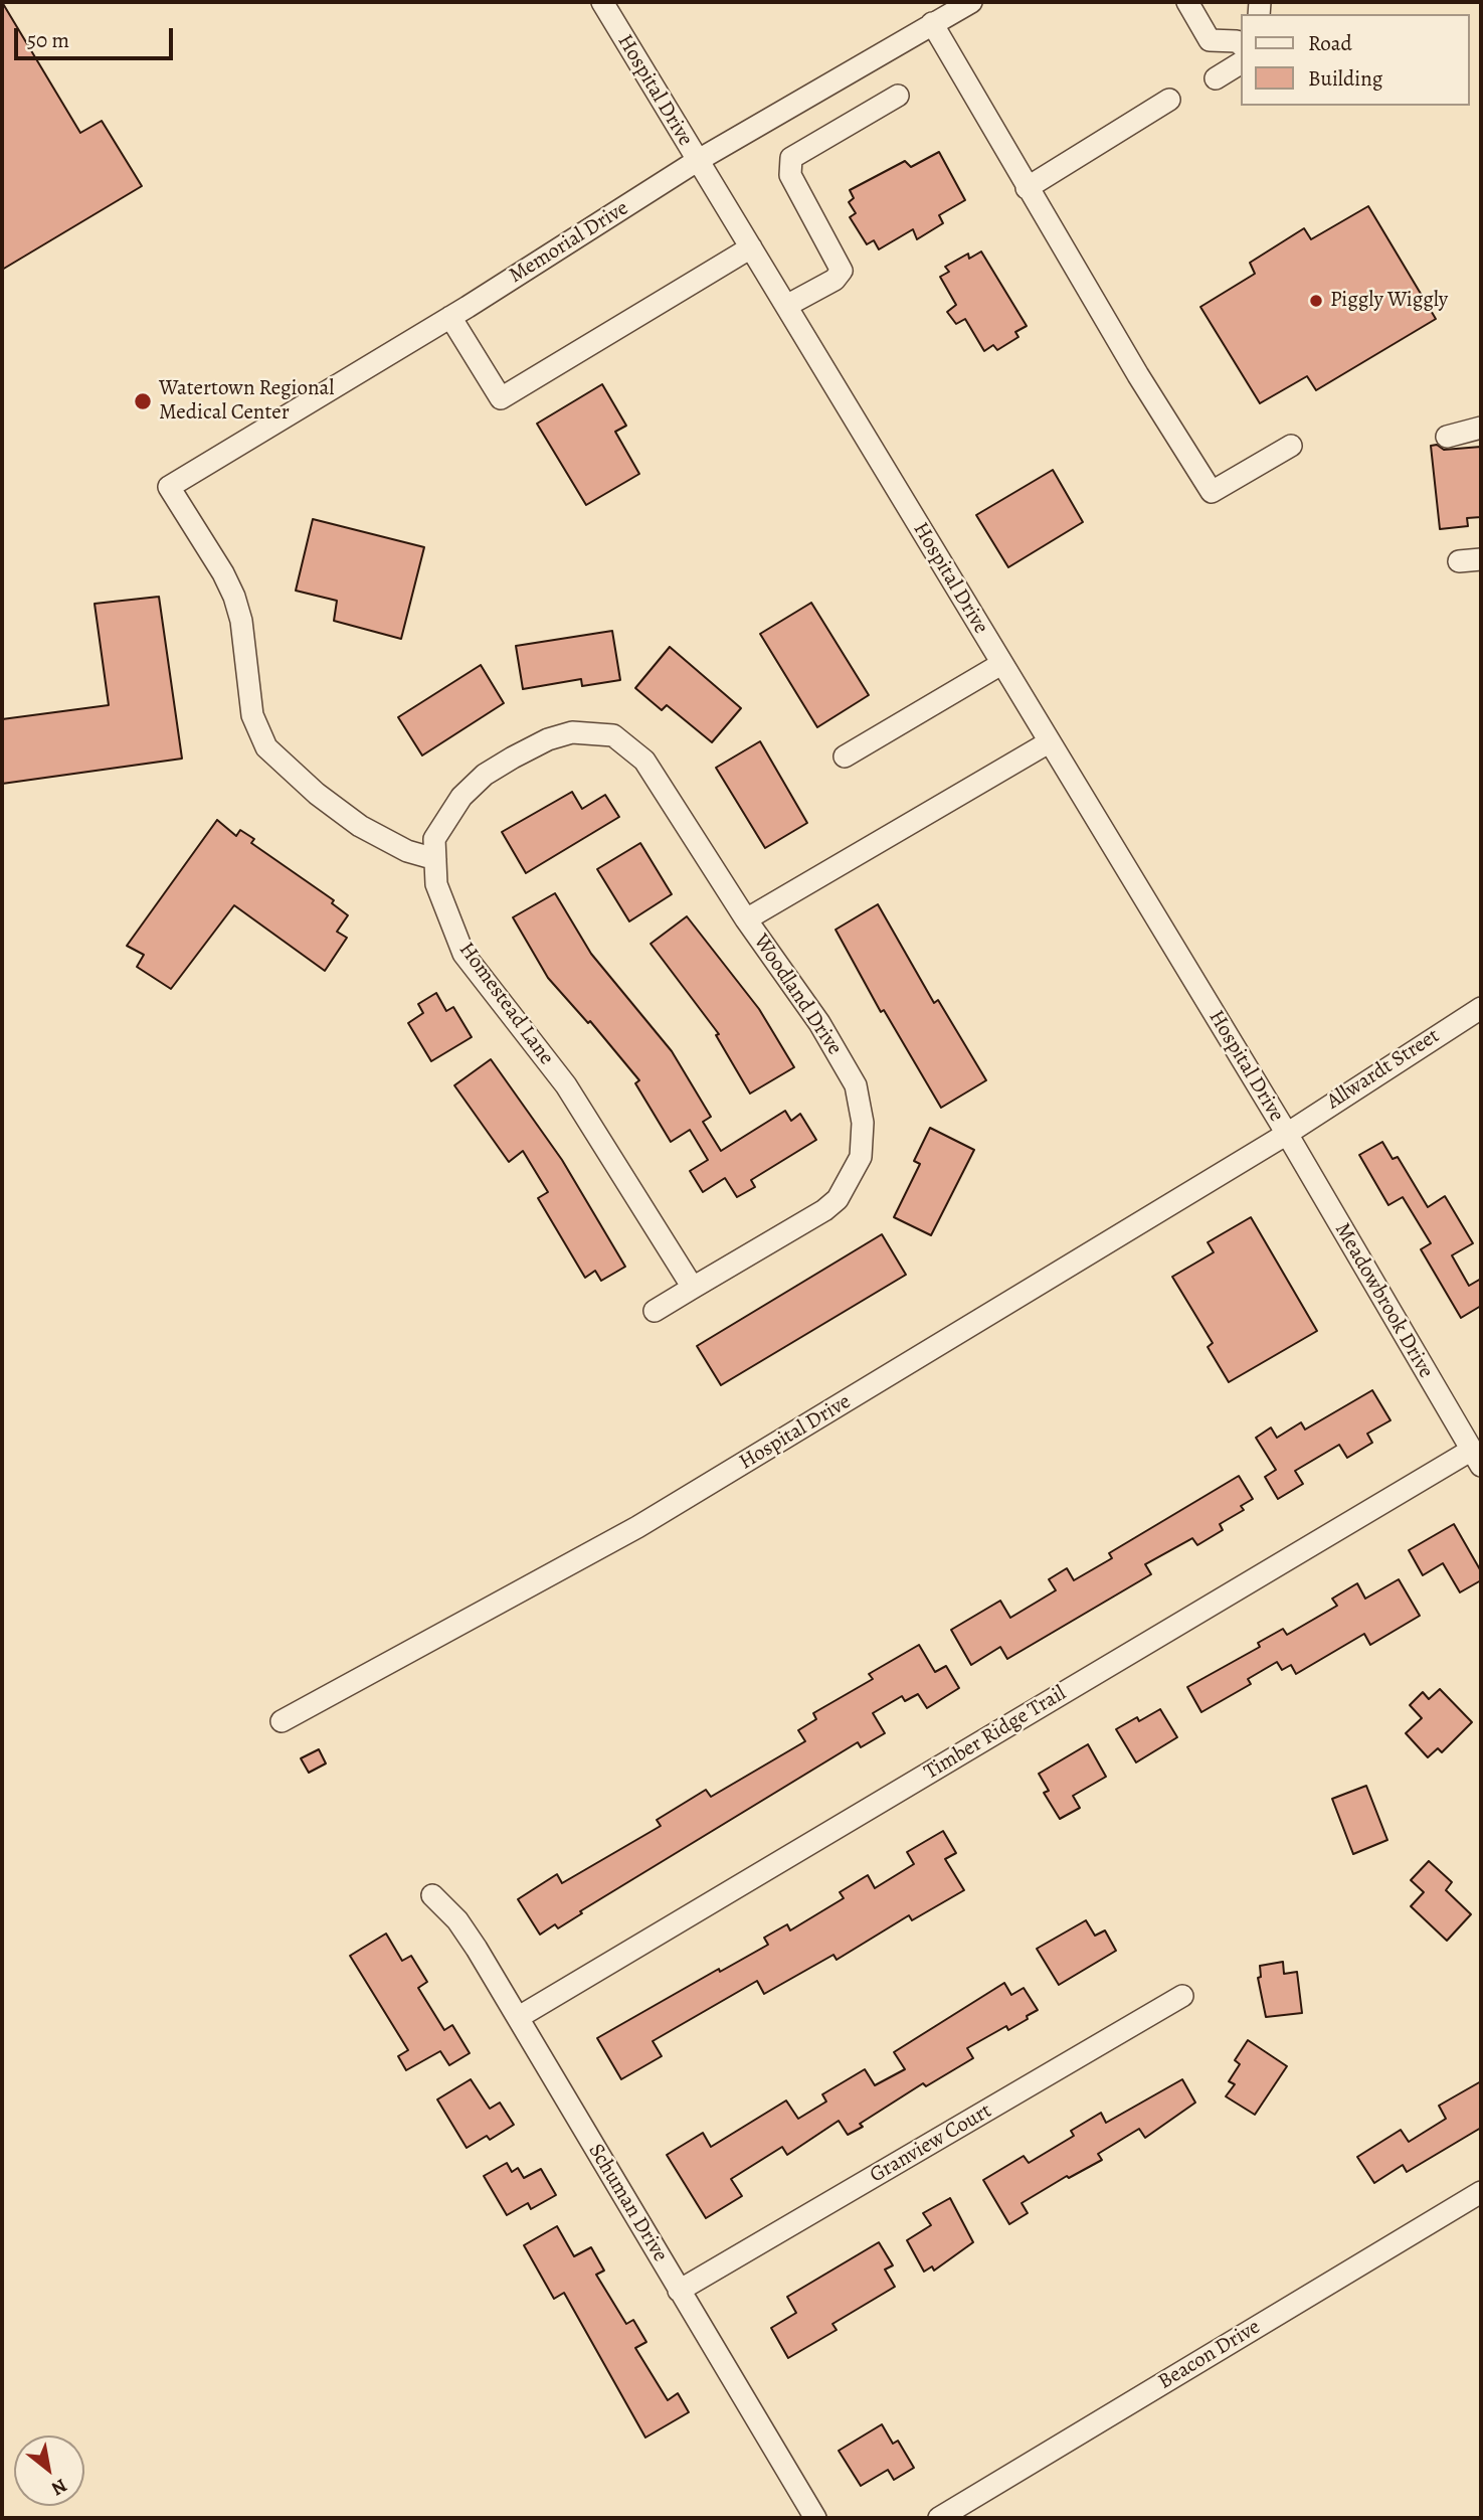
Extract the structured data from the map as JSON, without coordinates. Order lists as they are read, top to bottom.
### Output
{
  "streets": {
    "street": [
      "Hospital Drive",
      "Memorial Drive",
      "Woodland Drive",
      "Homestead Lane",
      "Allwardt Street",
      "Meadowbrook Drive",
      "Timber Ridge Trail",
      "Granview Court",
      "Schuman Drive",
      "Beacon Drive"
    ]
  },
  "crossings": [
    ["Hospital Drive", "Memorial Drive"],
    ["Hospital Drive", "Woodland Drive"],
    ["Hospital Drive", "Allwardt Street"],
    ["Hospital Drive", "Meadowbrook Drive"],
    ["Memorial Drive", "Homestead Lane"],
    ["Woodland Drive", "Homestead Lane"],
    ["Allwardt Street", "Meadowbrook Drive"],
    ["Meadowbrook Drive", "Timber Ridge Trail"],
    ["Timber Ridge Trail", "Schuman Drive"],
    ["Granview Court", "Schuman Drive"]
  ],
  "places": ["Piggly Wiggly", "Watertown Regional Medical Center"],
  "legend": ["Road", "Building"],
  "scale_bar": "50 m",
  "north": "bottom right"
}
